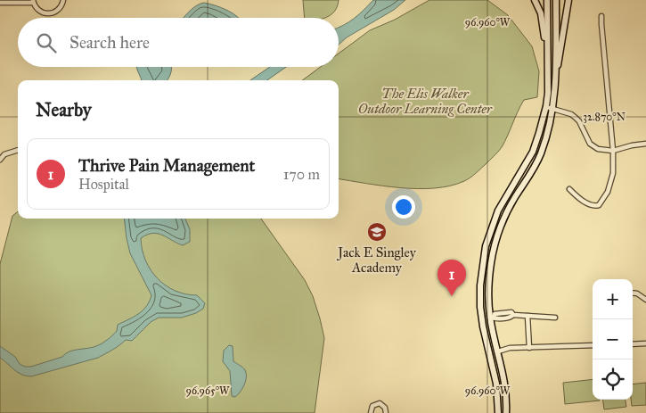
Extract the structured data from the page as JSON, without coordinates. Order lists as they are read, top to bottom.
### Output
{
  "parks": ["The Elis Walker Outdoor Learning Center"],
  "places": {
    "school or university": ["Jack E Singley Academy"]
  },
  "page": {
    "search": "Search here",
    "heading": "Nearby",
    "list": [
      {
        "mark": "1",
        "name": "Thrive Pain Management",
        "note": "Hospital",
        "value": "170 m"
      }
    ],
    "pins": "1",
    "map_buttons": ["+", "−"]
  },
  "coordinates": ["96.960°W", "32.870°N", "96.965°W"]
}
